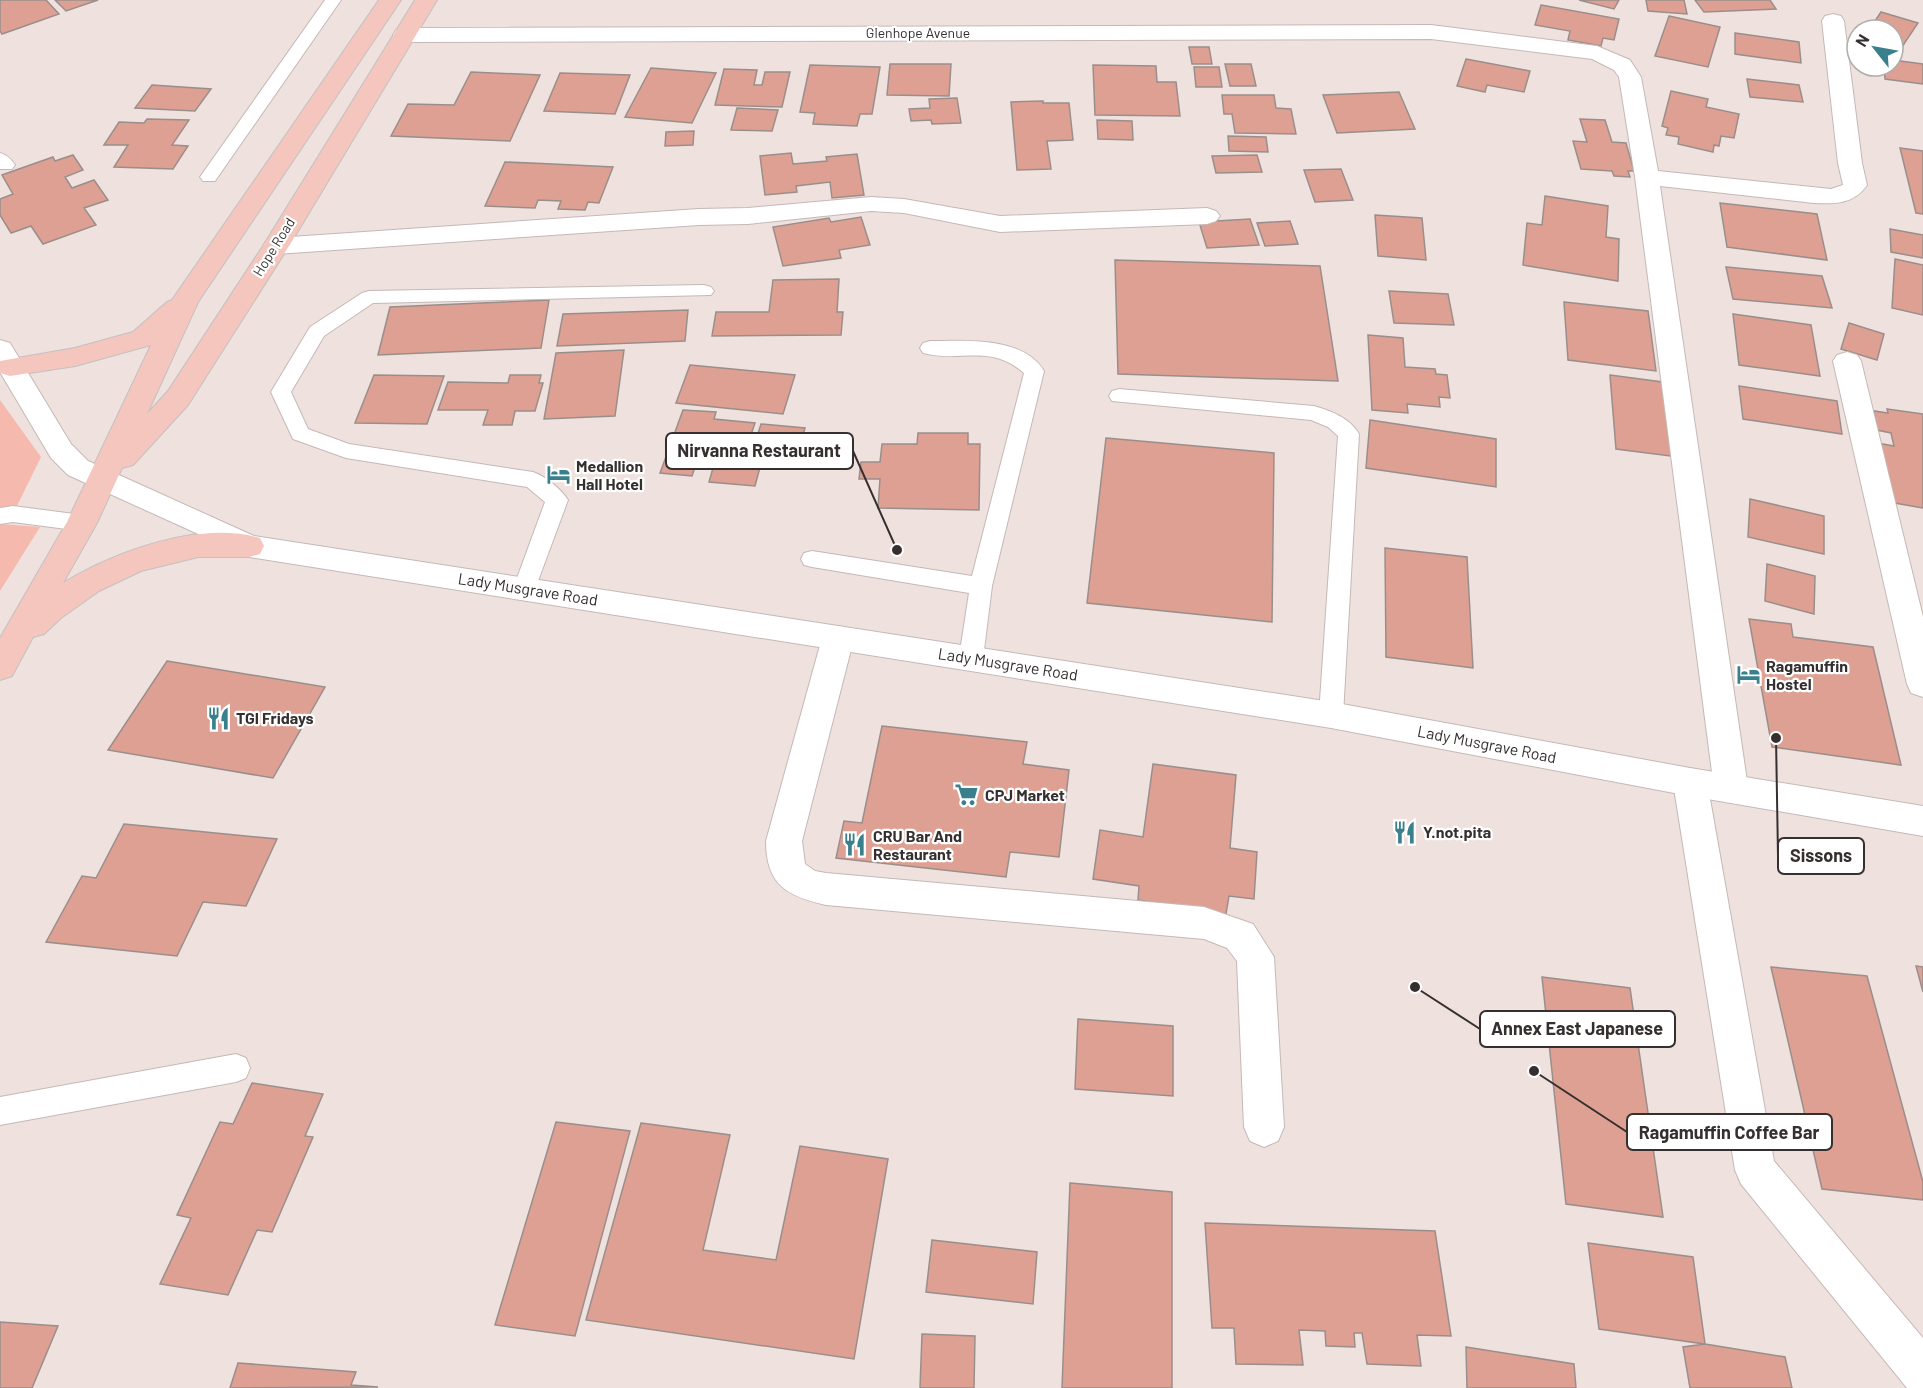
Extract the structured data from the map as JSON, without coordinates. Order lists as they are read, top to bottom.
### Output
{
  "streets": {
    "main road": ["Hope Road"],
    "street": ["Glenhope Avenue", "Lady Musgrave Road"]
  },
  "crossings": [
    ["Glenhope Avenue", "Hope Road"],
    ["Glenhope Avenue", "Lady Musgrave Road"],
    ["Hope Road", "Lady Musgrave Road"]
  ],
  "places": {
    "hotel": ["Medallion Hall Hotel", "Ragamuffin Hostel"],
    "other": [
      "Nirvanna Restaurant",
      "Sissons",
      "Annex East Japanese",
      "Ragamuffin Coffee Bar"
    ],
    "restaurant": ["TGI Fridays", "Y.not.pita", "CRU Bar And Restaurant"],
    "supermarket": ["CPJ Market"]
  },
  "north": "top left"
}
